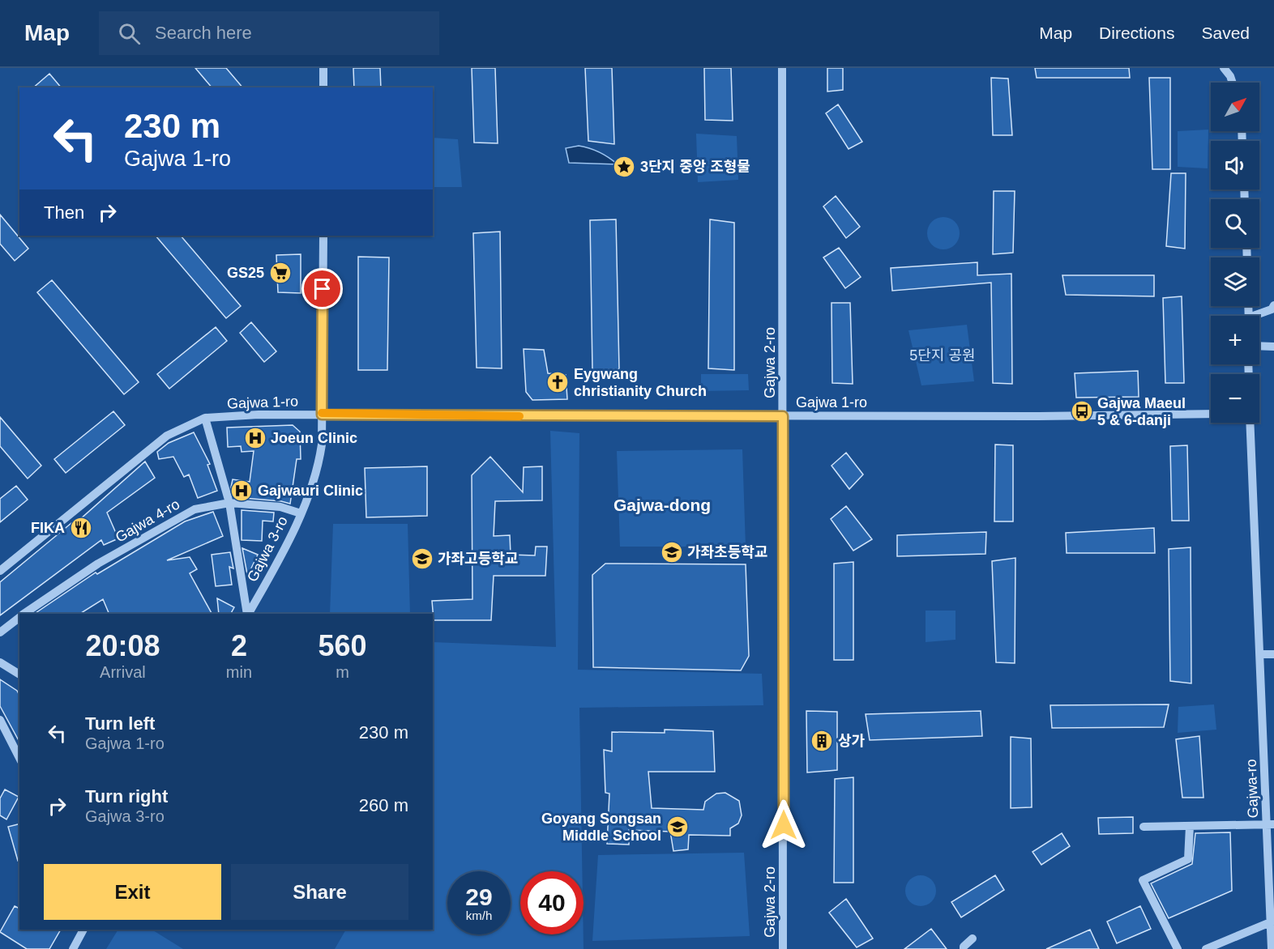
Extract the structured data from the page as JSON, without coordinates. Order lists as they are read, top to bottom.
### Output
{
  "streets": {
    "street": [
      "Gajwa 2-ro",
      "Gajwa 1-ro",
      "Gajwa 4-ro",
      "Gajwa 3-ro",
      "Gajwa-ro"
    ]
  },
  "crossings": [
    ["Gajwa 2-ro", "Gajwa 1-ro"],
    ["Gajwa 1-ro", "Gajwa 3-ro"],
    ["Gajwa 4-ro", "Gajwa 3-ro"]
  ],
  "districts": ["Gajwa-dong"],
  "parks": ["5단지 공원"],
  "places": {
    "place": ["3단지 중앙 조형물"],
    "supermarket": ["GS25"],
    "church": ["Eygwang christianity Church"],
    "bus stop": ["Gajwa Maeul 5 & 6-danji"],
    "hospital": ["Joeun Clinic", "Gajwauri Clinic"],
    "restaurant": ["FIKA"],
    "school or university": ["가좌초등학교", "가좌고등학교", "Goyang Songsan Middle School"],
    "building": ["상가"]
  },
  "north": "top right",
  "page": {
    "header": "Map",
    "search": "Search here",
    "nav": ["Map", "Directions", "Saved"],
    "map_buttons": ["+", "−"],
    "turn": ["230 m", "Gajwa 1-ro"],
    "then": "Then",
    "eta": [
      "20:08",
      "Arrival",
      "2",
      "min",
      "560",
      "m"
    ],
    "list": [
      {
        "name": "Turn left",
        "note": "Gajwa 1-ro",
        "value": "230 m"
      },
      {
        "name": "Turn right",
        "note": "Gajwa 3-ro",
        "value": "260 m"
      }
    ],
    "buttons": ["Exit", "Share"],
    "speed": "29 km/h",
    "limit": "40"
  }
}
